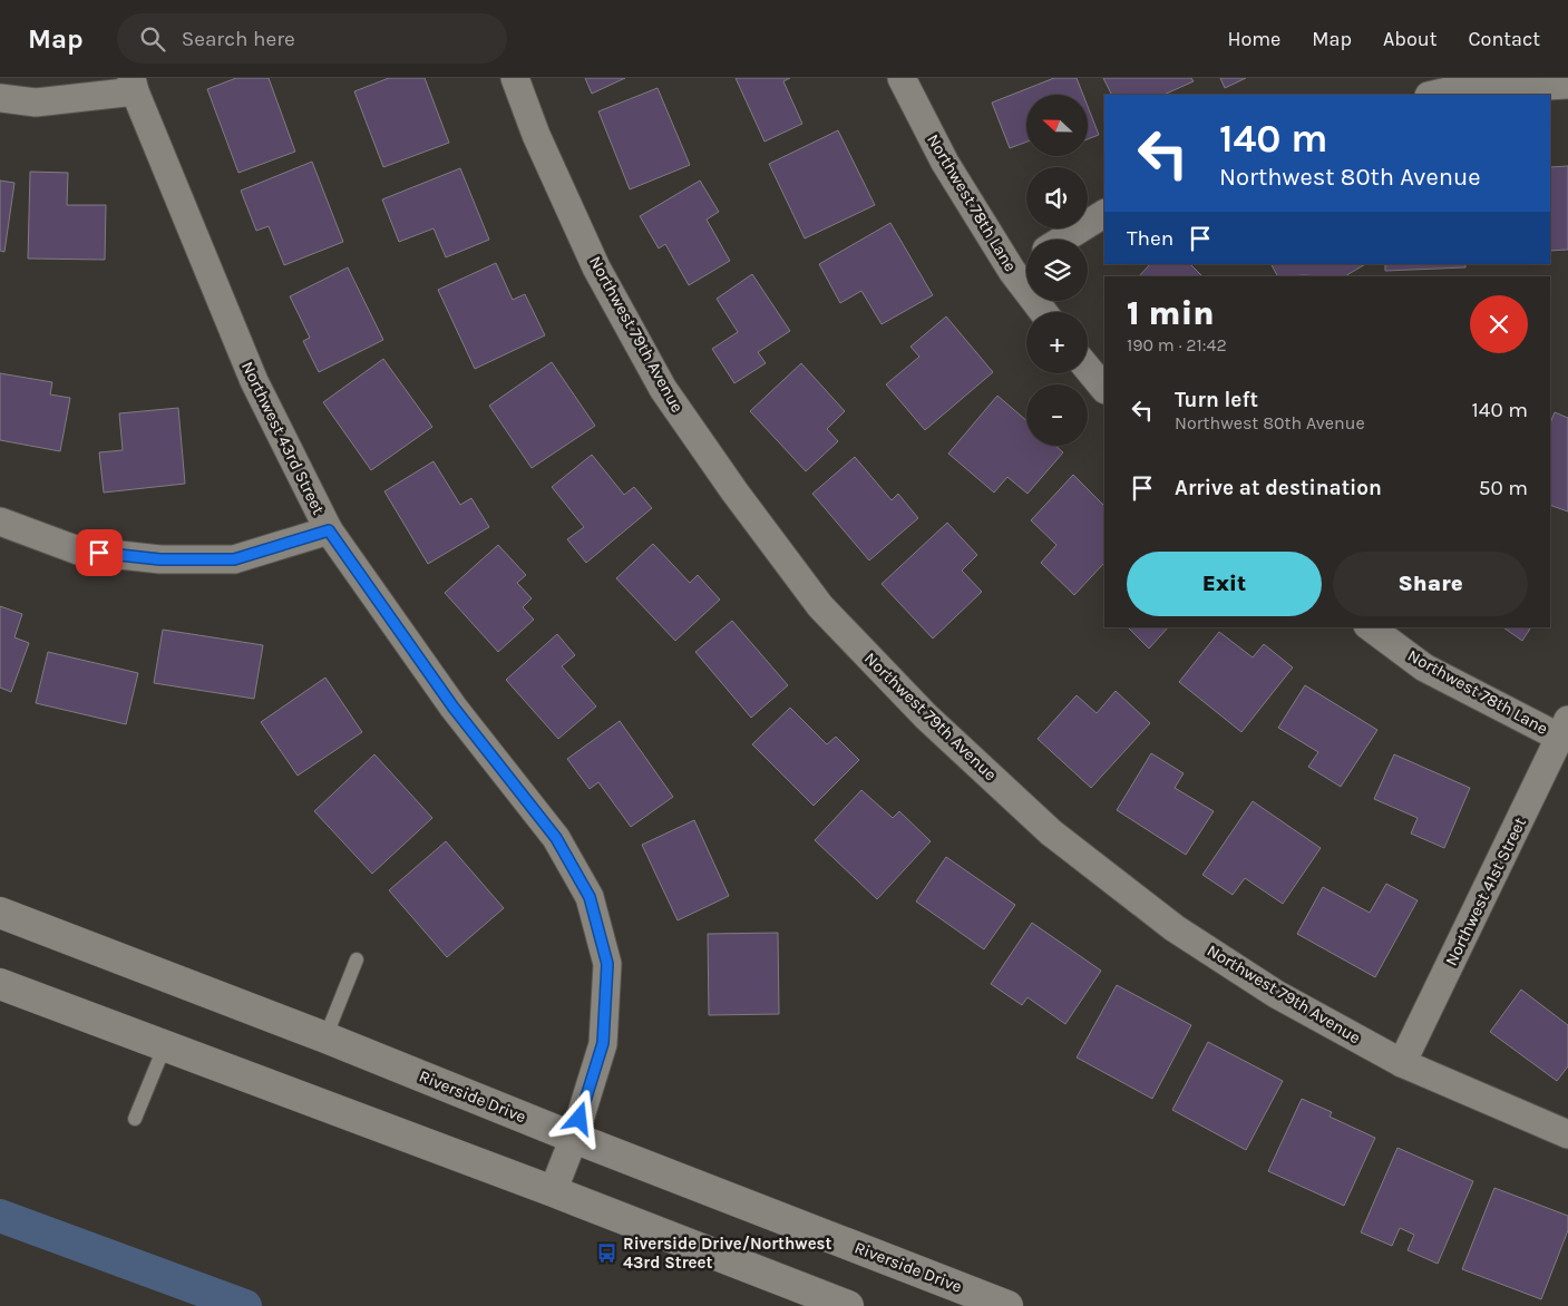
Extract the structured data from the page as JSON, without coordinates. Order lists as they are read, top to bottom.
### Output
{
  "streets": {
    "street": [
      "Northwest 78th Lane",
      "Northwest 79th Avenue",
      "Northwest 43rd Street",
      "Northwest 41st Street",
      "Riverside Drive"
    ]
  },
  "crossings": [
    ["Northwest 78th Lane", "Northwest 41st Street"],
    ["Northwest 79th Avenue", "Northwest 41st Street"],
    ["Northwest 43rd Street", "Riverside Drive"]
  ],
  "places": {
    "bus stop": ["Riverside Drive/Northwest 43rd Street"]
  },
  "north": "left",
  "page": {
    "header": "Map",
    "search": "Search here",
    "nav": [
      "Home",
      "Map",
      "About",
      "Contact"
    ],
    "map_buttons": ["+", "−"],
    "turn": ["140 m", "Northwest 80th Avenue"],
    "then": "Then",
    "heading": ["1 min", "190 m · 21:42"],
    "list": [
      {
        "name": "Turn left",
        "note": "Northwest 80th Avenue",
        "value": "140 m"
      },
      {
        "name": "Arrive at destination",
        "value": "50 m"
      }
    ],
    "buttons": ["Exit", "Share"]
  }
}
